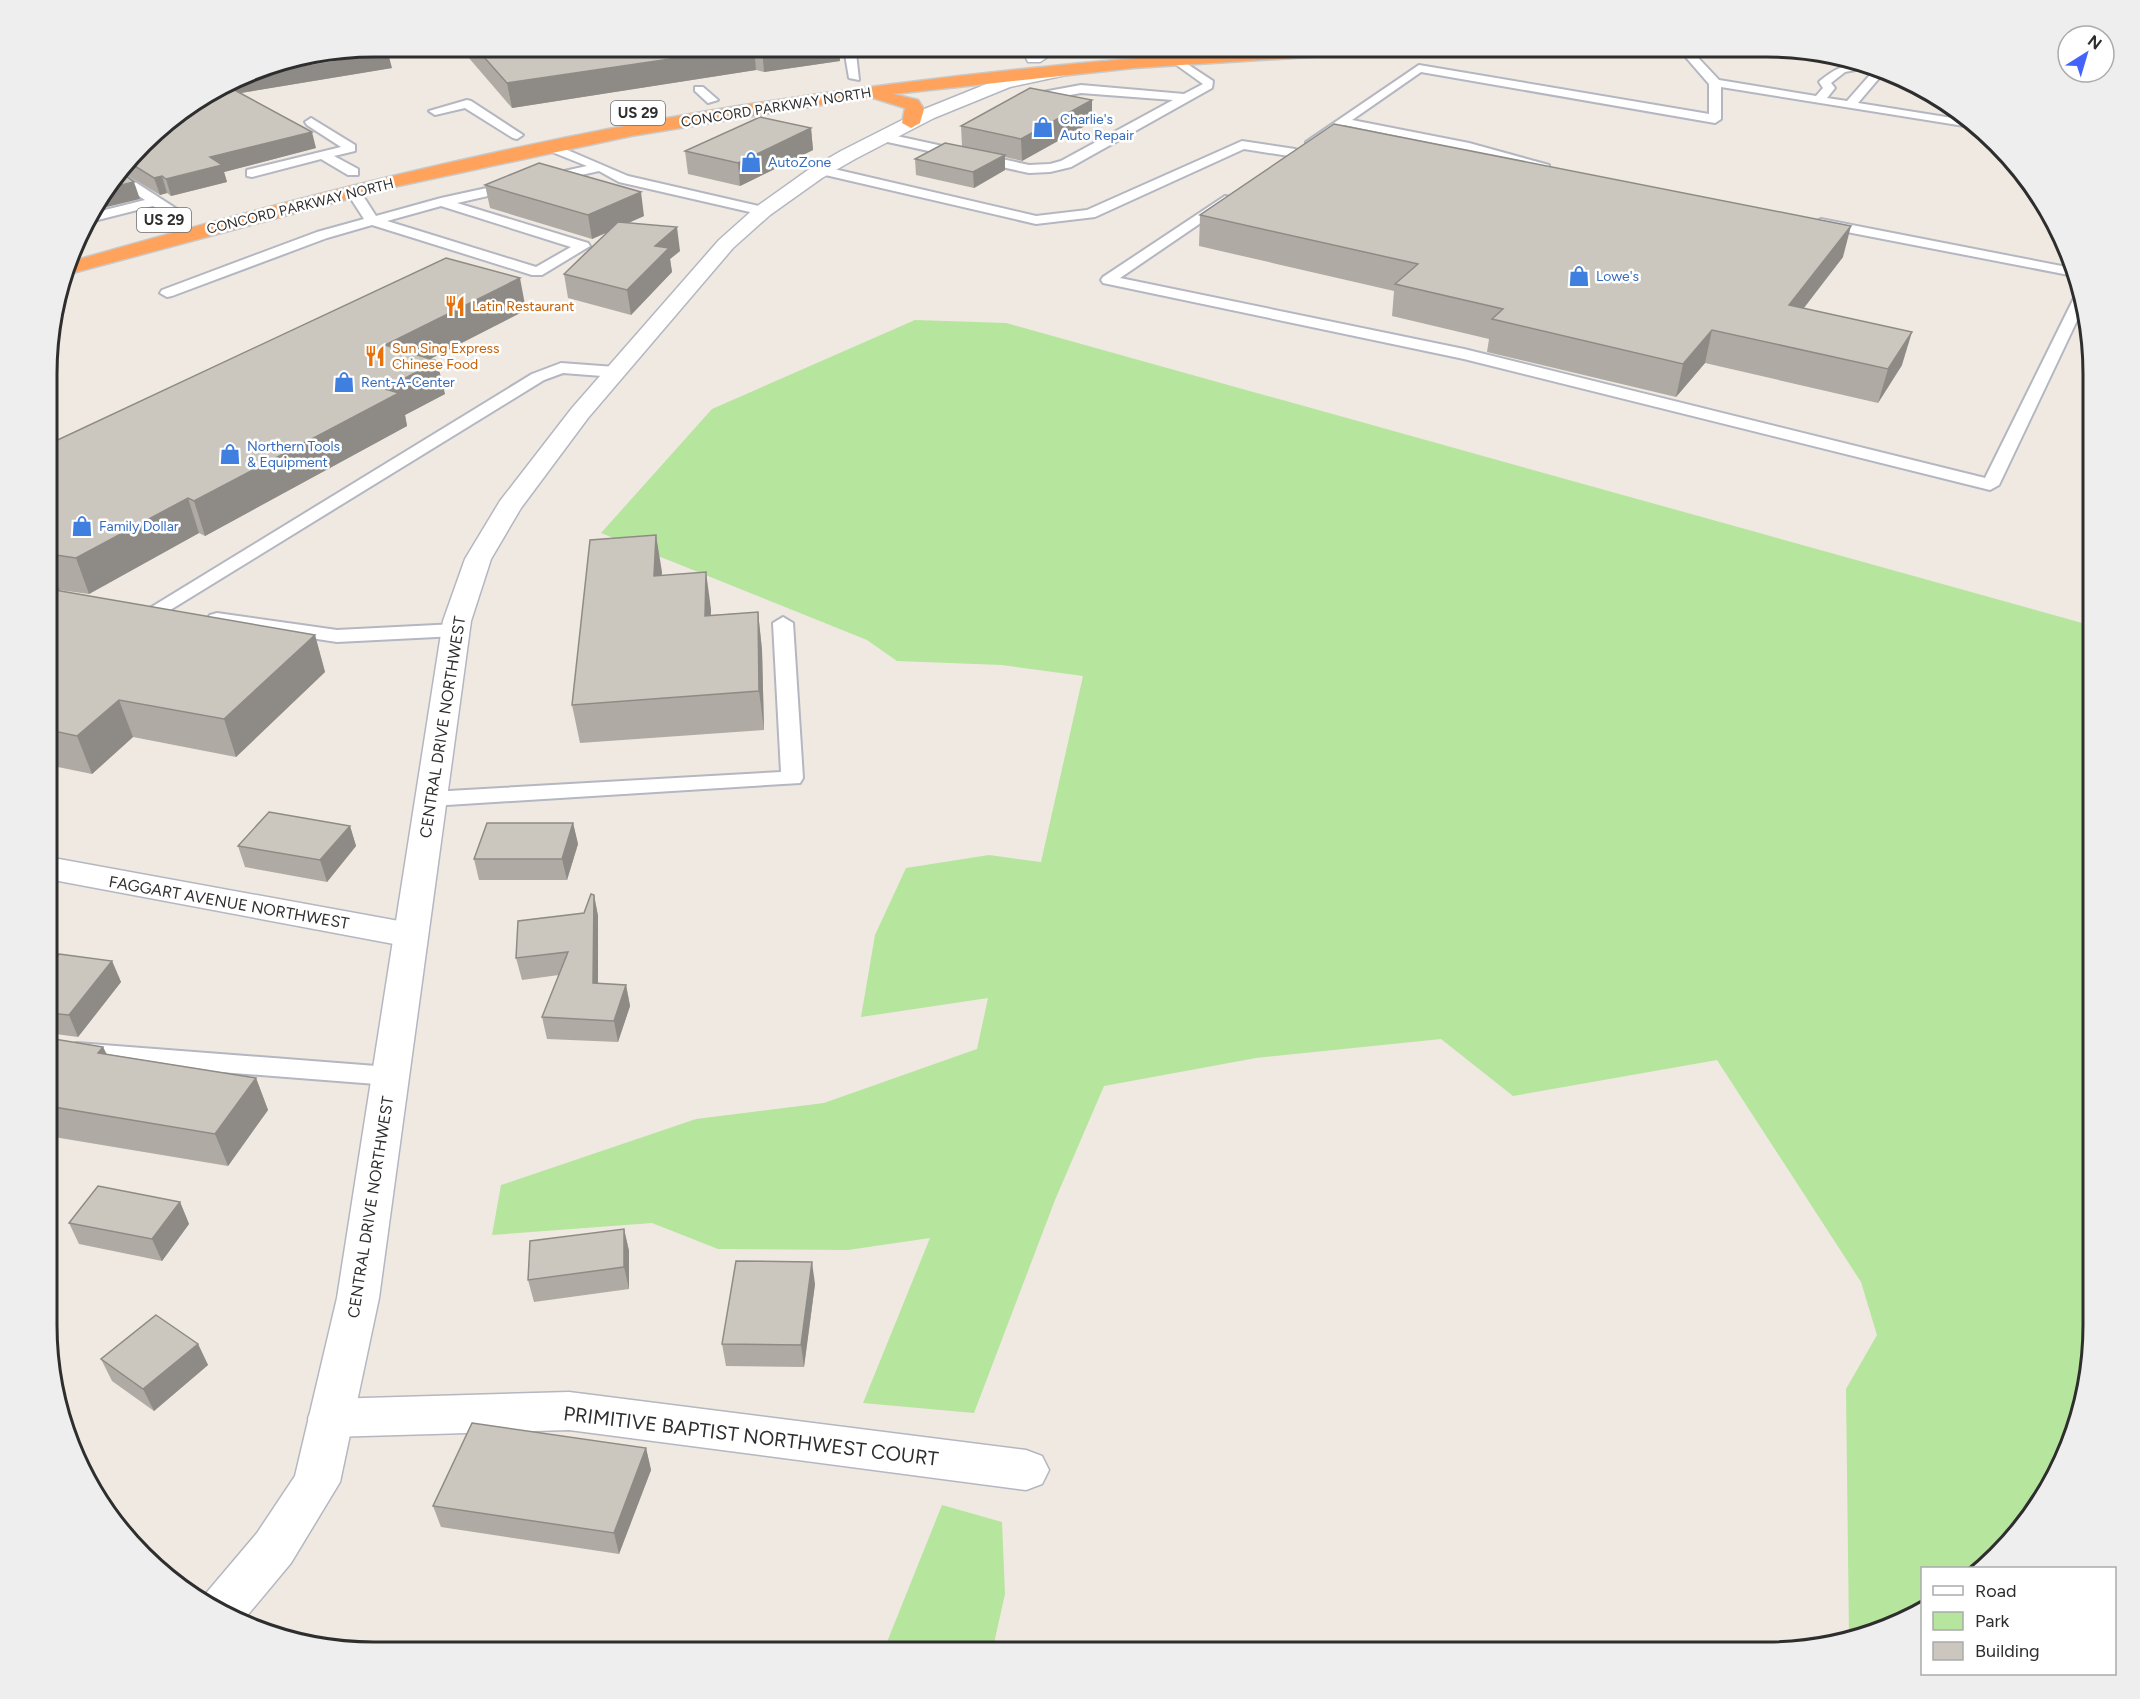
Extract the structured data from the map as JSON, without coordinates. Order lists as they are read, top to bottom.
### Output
{
  "streets": {
    "highway": ["CONCORD PARKWAY NORTH", "US 29"],
    "street": ["CENTRAL DRIVE NORTHWEST", "FAGGART AVENUE NORTHWEST", "PRIMITIVE BAPTIST NORTHWEST COURT"]
  },
  "crossings": [
    ["CONCORD PARKWAY NORTH", "CENTRAL DRIVE NORTHWEST"],
    ["CENTRAL DRIVE NORTHWEST", "FAGGART AVENUE NORTHWEST"],
    ["CENTRAL DRIVE NORTHWEST", "PRIMITIVE BAPTIST NORTHWEST COURT"]
  ],
  "places": {
    "shop": [
      "Charlie's Auto Repair",
      "AutoZone",
      "Lowe's",
      "Rent-A-Center",
      "Northern Tools & Equipment",
      "Family Dollar"
    ],
    "restaurant": ["Latin Restaurant", "Sun Sing Express Chinese Food"]
  },
  "legend": ["Road", "Park", "Building"],
  "north": "top right"
}
